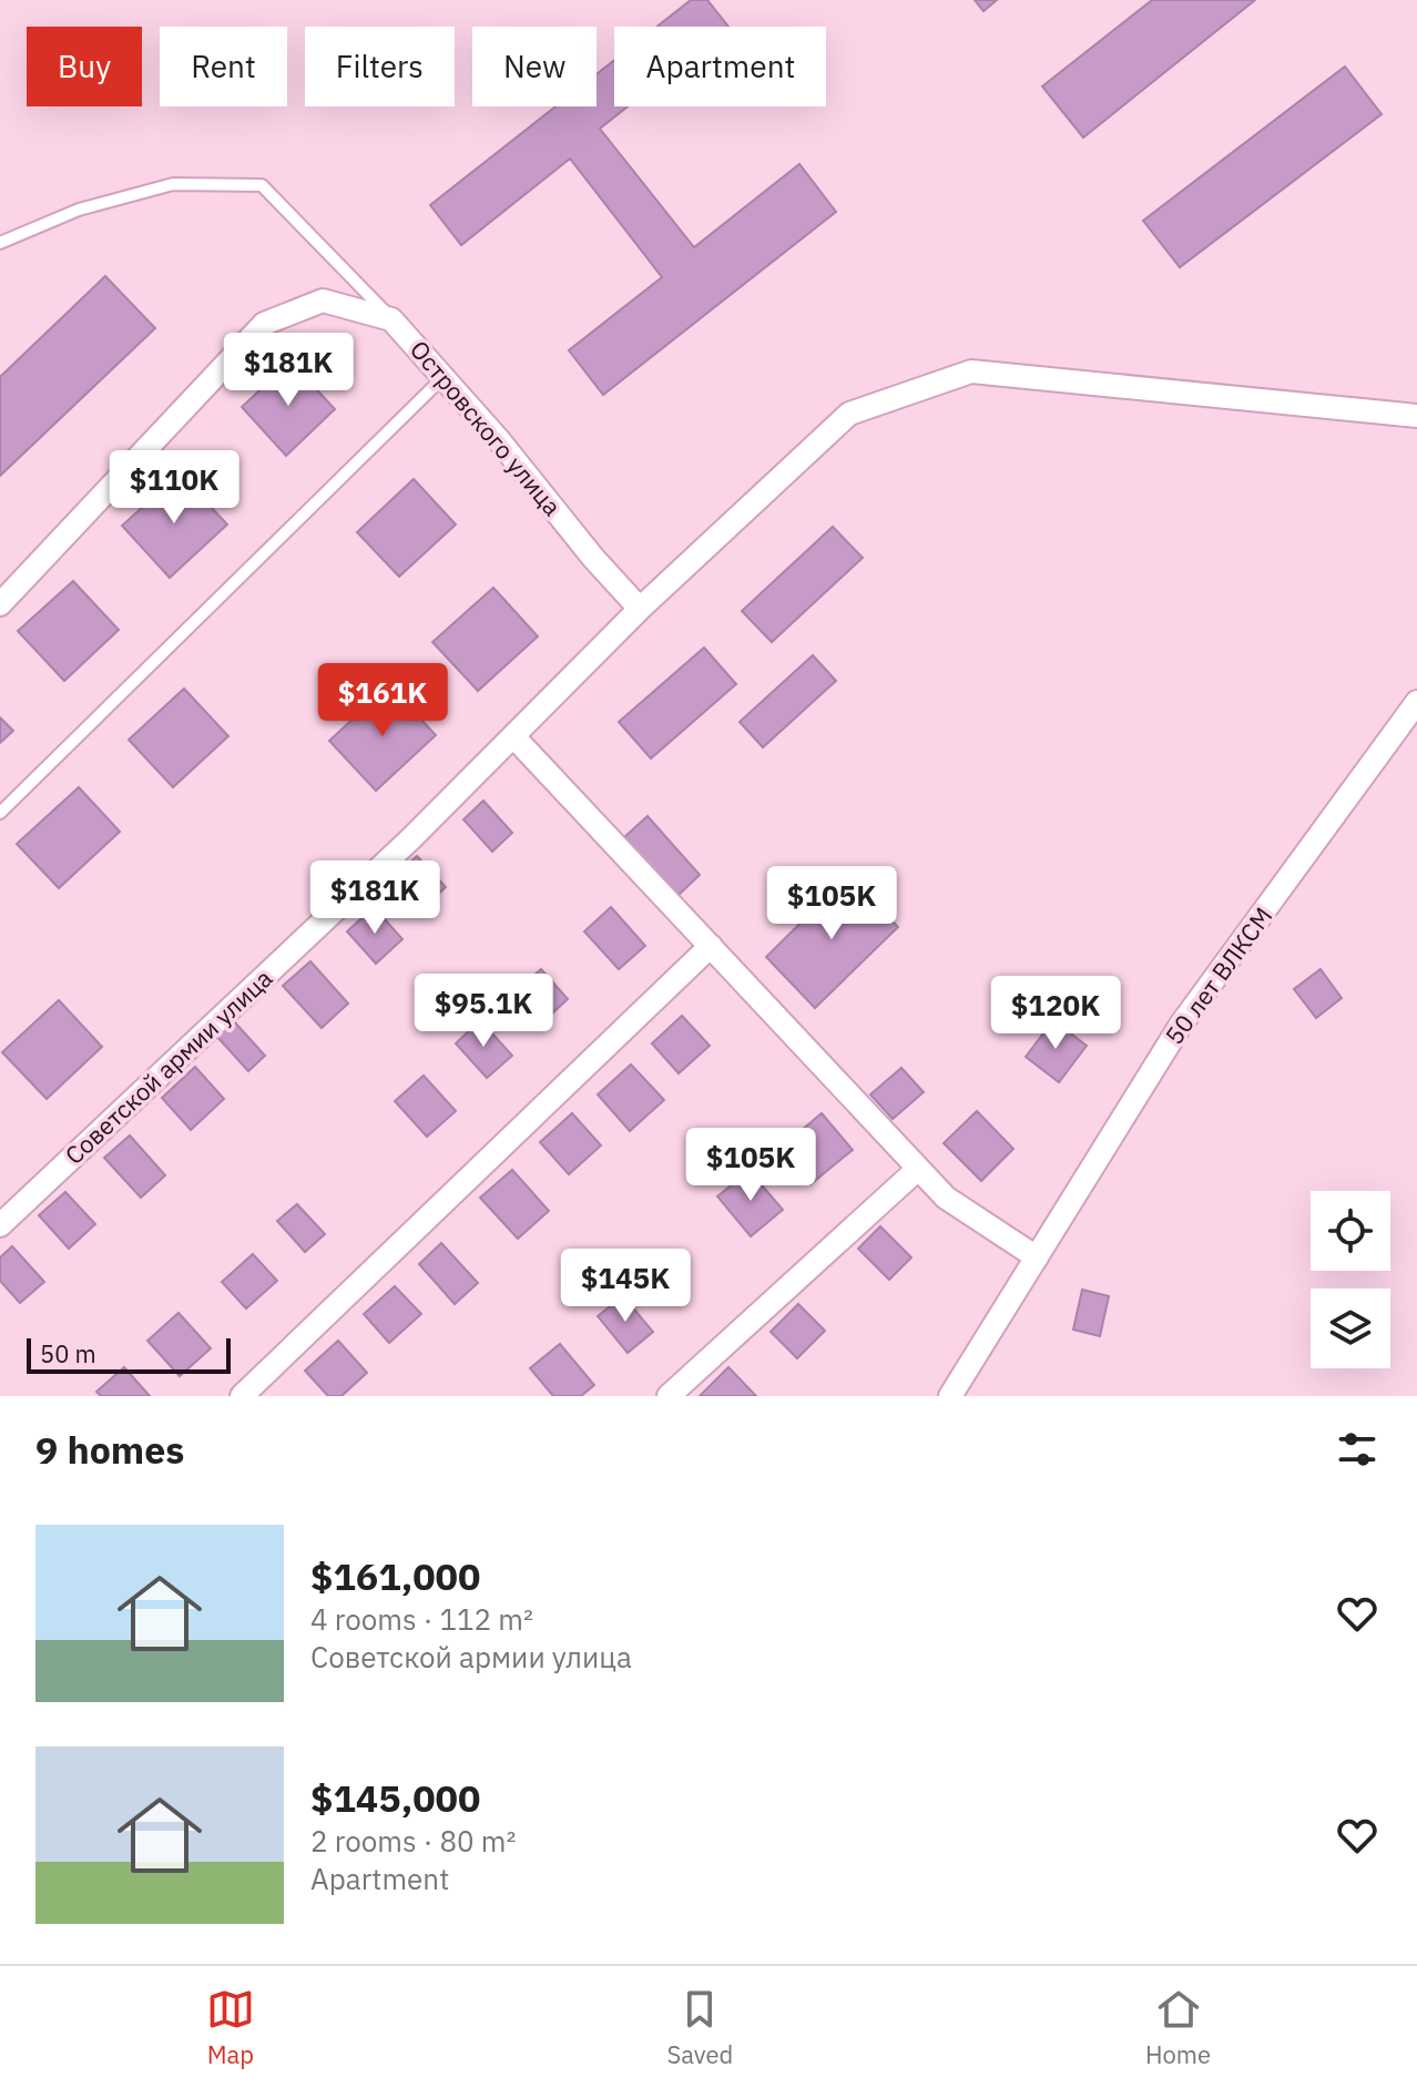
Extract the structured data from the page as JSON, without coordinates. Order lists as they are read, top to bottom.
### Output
{
  "streets": {
    "street": ["Островского улица", "50 лет ВЛКСМ", "Советской армии улица"]
  },
  "crossings": [
    ["Островского улица", "Советской армии улица"]
  ],
  "scale_bar": "50 m",
  "page": {
    "chip": [
      "Buy",
      "Rent",
      "Filters",
      "New",
      "Apartment"
    ],
    "price": [
      "$181K",
      "$110K",
      "$161K",
      "$181K",
      "$105K",
      "$95.1K",
      "$120K",
      "$105K",
      "$145K"
    ],
    "scale": "50 m",
    "heading": "9 homes",
    "list": [
      {
        "name": "$161,000",
        "note": "4 rooms · 112 m² · Советской армии улица"
      },
      {
        "name": "$145,000",
        "note": "2 rooms · 80 m² · Apartment"
      }
    ],
    "tabs": ["Map", "Saved", "Home"]
  }
}
